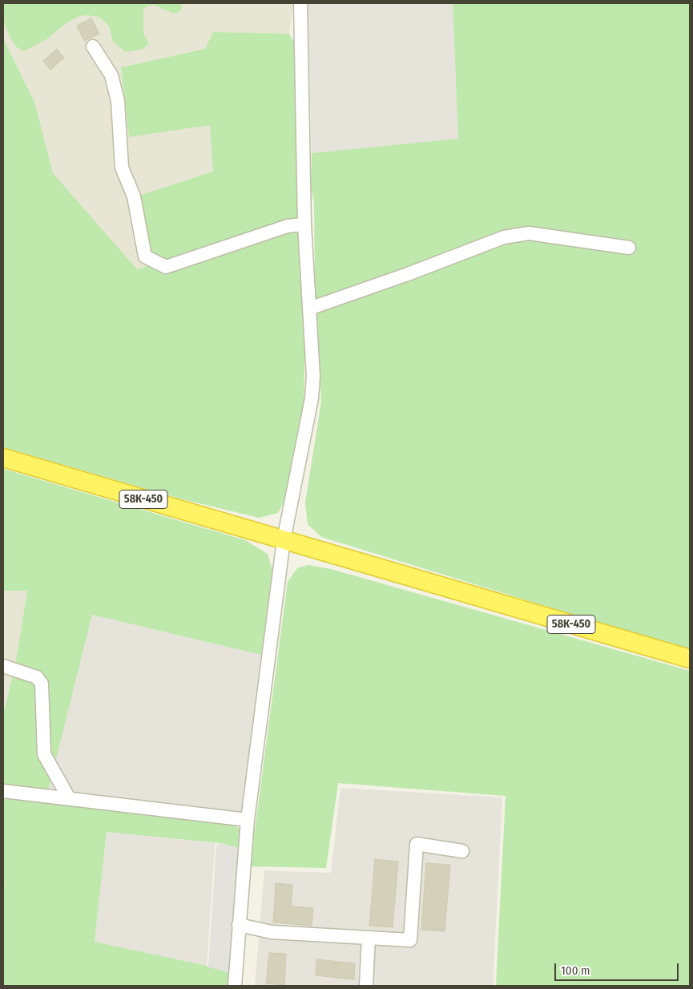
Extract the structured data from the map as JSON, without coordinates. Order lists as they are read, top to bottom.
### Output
{
  "streets": {
    "highway": ["58К-450"]
  },
  "scale_bar": "100 m"
}
